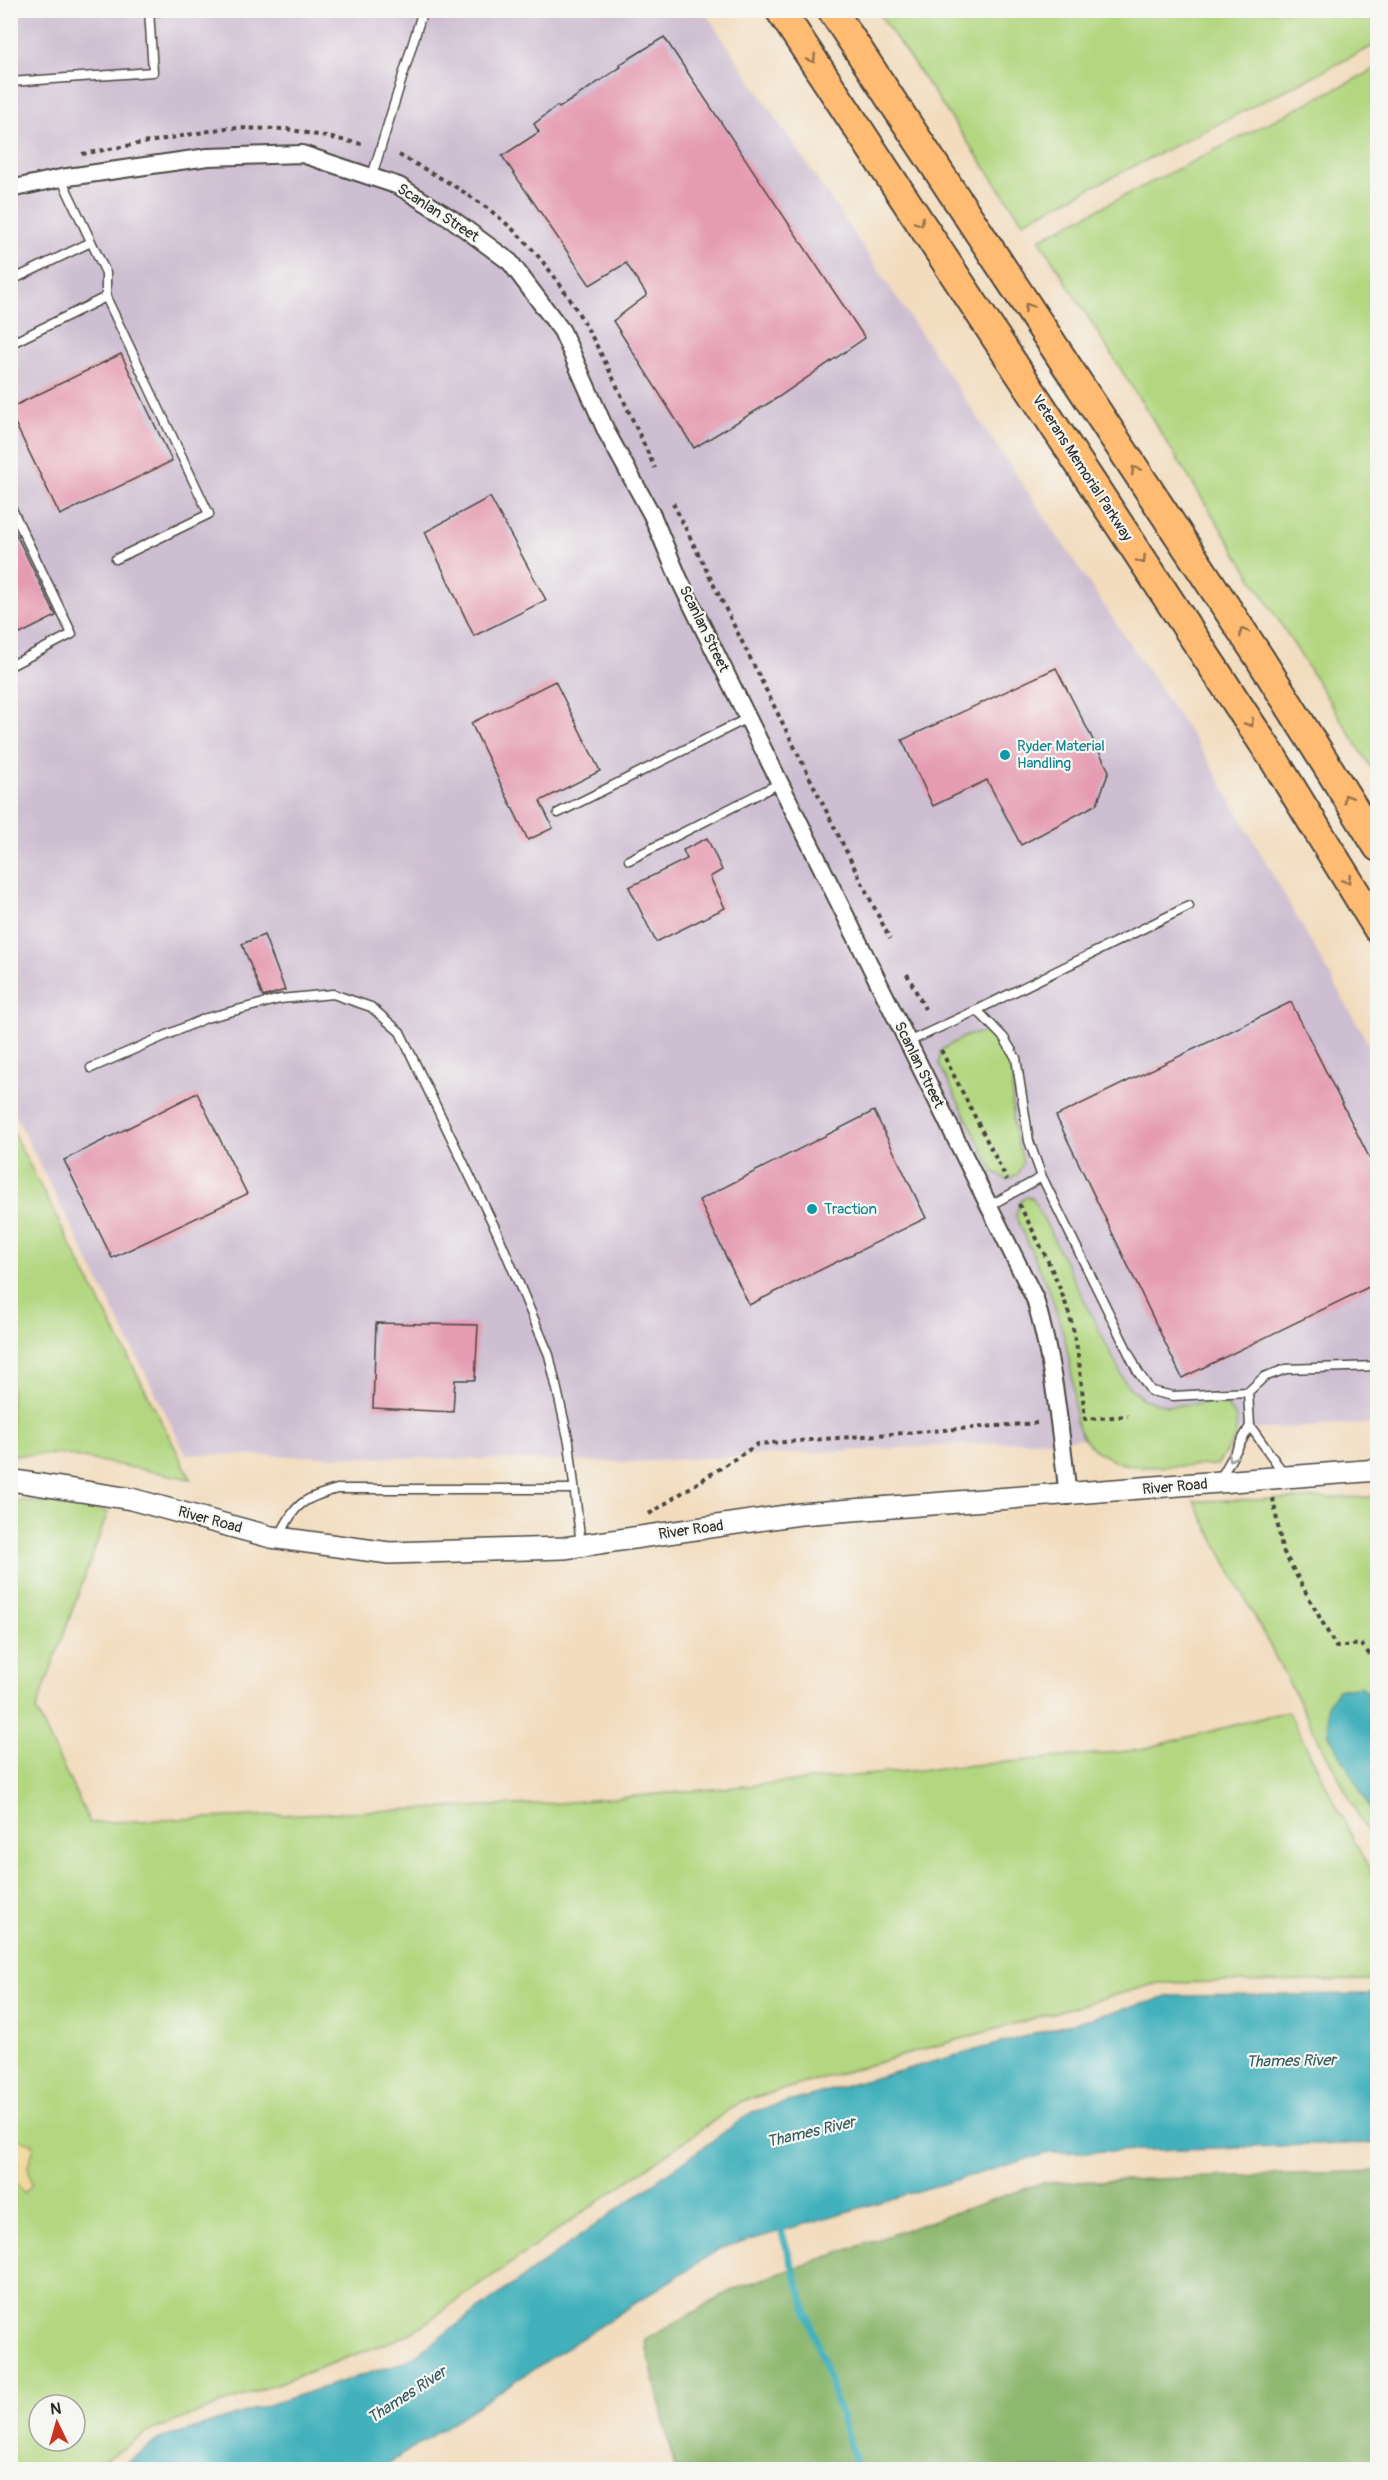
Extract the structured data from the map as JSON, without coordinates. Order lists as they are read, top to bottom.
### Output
{
  "streets": {
    "highway": ["Veterans Memorial Parkway"],
    "street": ["Scanlan Street", "River Road"]
  },
  "crossings": [
    ["Scanlan Street", "River Road"]
  ],
  "water": ["Thames River"],
  "places": ["Ryder Material Handling", "Traction"],
  "north": "top"
}
